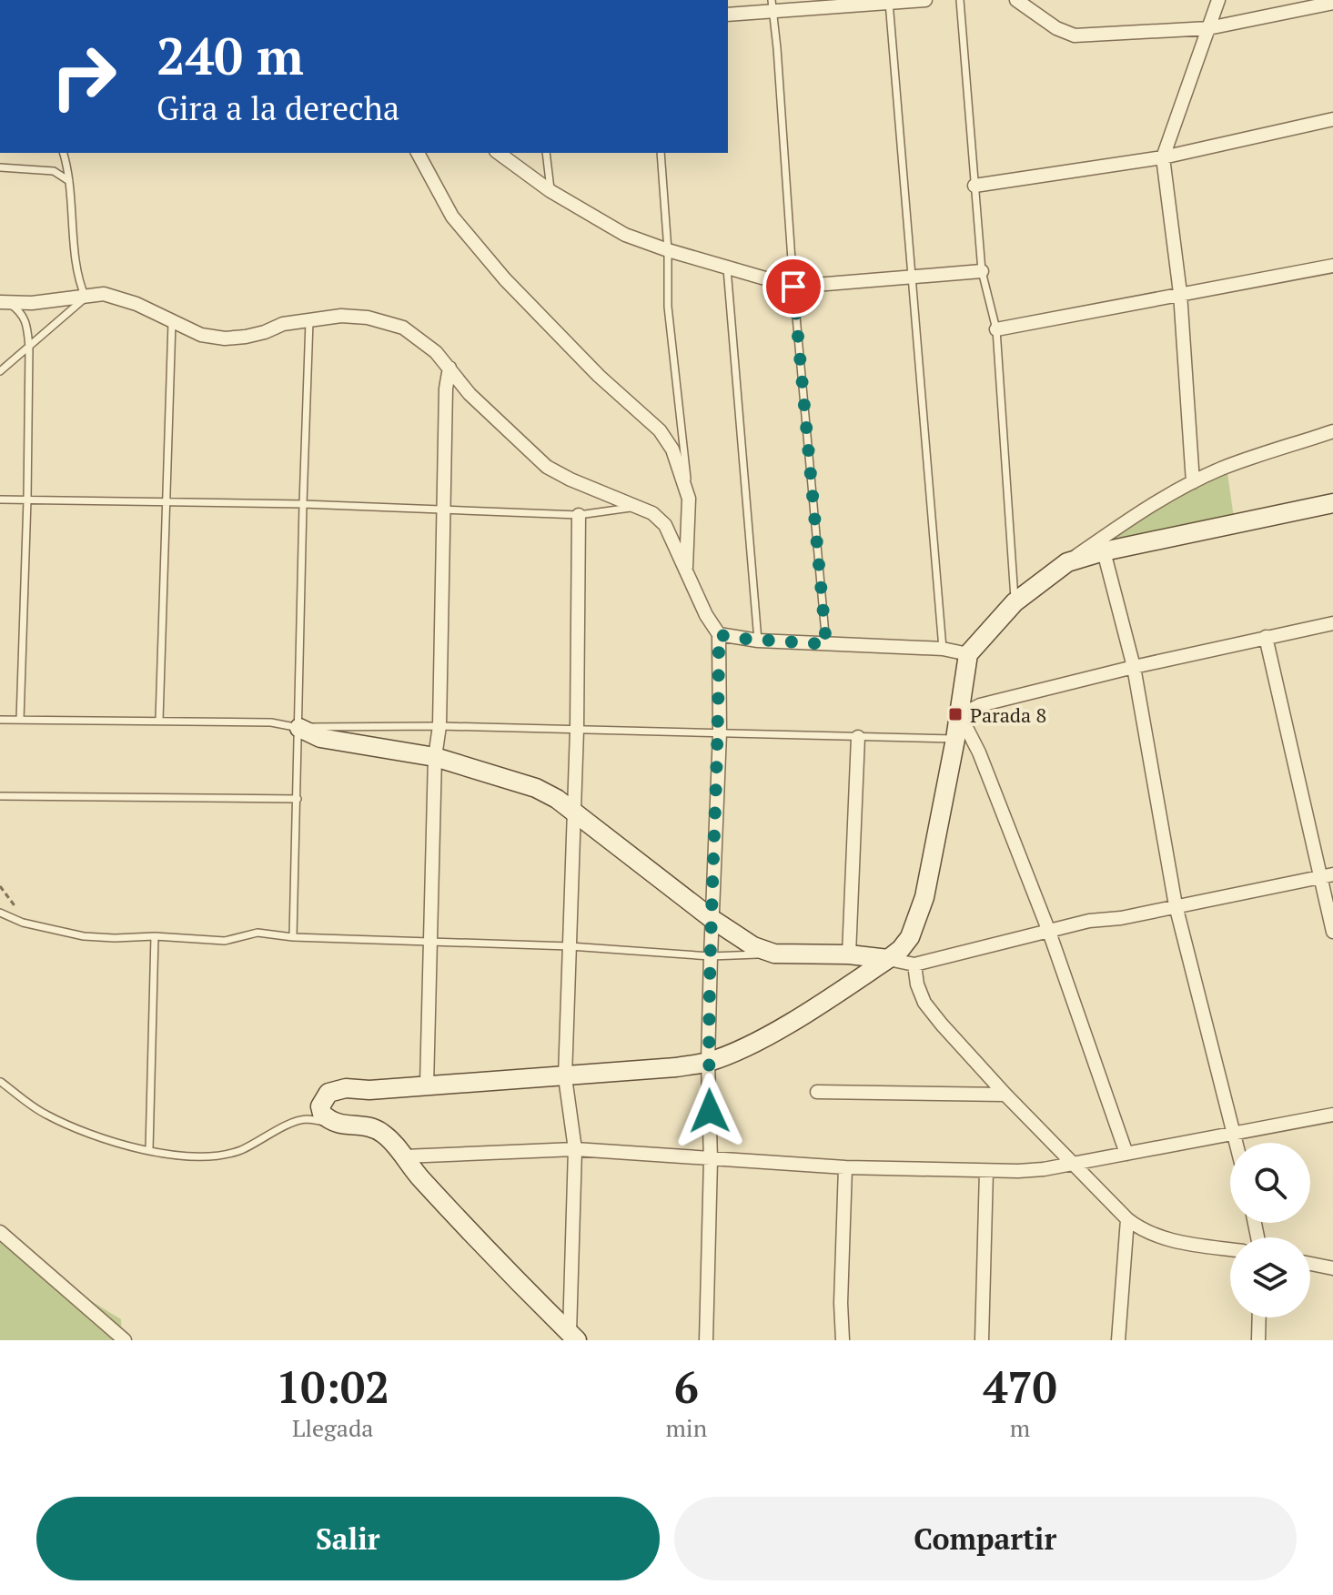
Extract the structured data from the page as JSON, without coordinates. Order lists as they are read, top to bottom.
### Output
{
  "places": {
    "transit": ["Parada 8"]
  },
  "page": {
    "turn": ["240 m", "Gira a la derecha"],
    "eta": [
      "10:02",
      "Llegada",
      "6",
      "min",
      "470",
      "m"
    ],
    "buttons": ["Salir", "Compartir"]
  }
}
